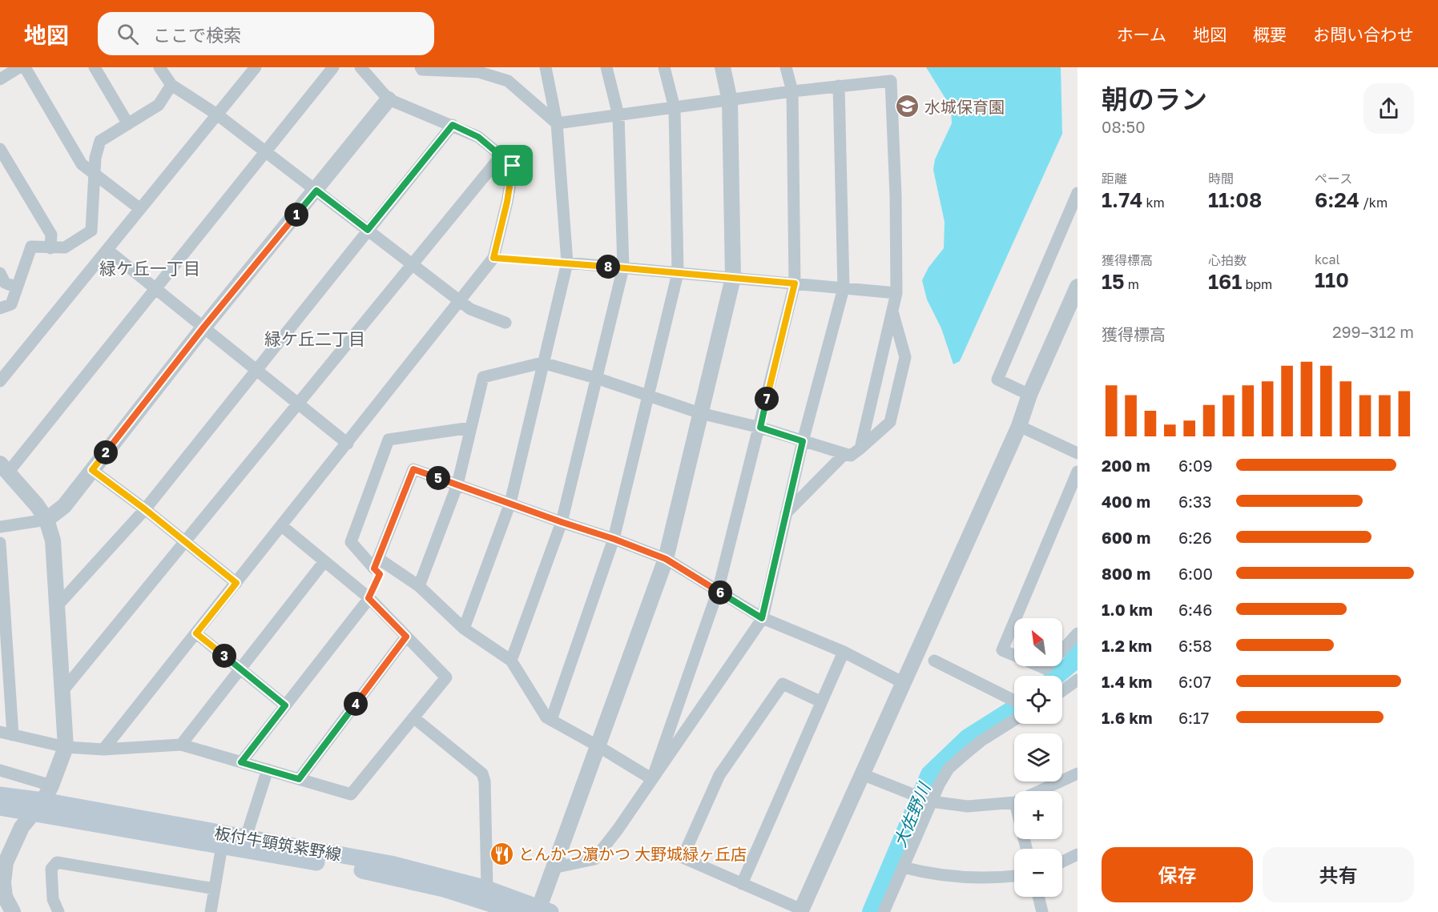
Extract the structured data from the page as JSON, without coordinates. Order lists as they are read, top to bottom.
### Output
{
  "streets": {
    "main road": ["板付牛頸筑紫野線"]
  },
  "districts": ["緑ケ丘一丁目", "緑ケ丘二丁目"],
  "water": ["大佐野川"],
  "places": {
    "school or university": ["水城保育園"],
    "restaurant": ["とんかつ濵かつ 大野城緑ヶ丘店"]
  },
  "north": "top left",
  "page": {
    "header": "地図",
    "search": "ここで検索",
    "nav": [
      "ホーム",
      "地図",
      "概要",
      "お問い合わせ"
    ],
    "heading": ["朝のラン", "08:50"],
    "stats": [
      ["距離", "1.74 km"],
      ["時間", "11:08"],
      ["ペース", "6:24 /km"],
      ["獲得標高", "15 m"],
      ["心拍数", "161 bpm"],
      ["kcal", "110"]
    ],
    "pins": [
      "1",
      "8",
      "7",
      "2",
      "5",
      "6",
      "3",
      "4"
    ],
    "chart": ["獲得標高", "299–312 m"],
    "list": [
      {
        "name": "200 m",
        "note": "6:09"
      },
      {
        "name": "400 m",
        "note": "6:33"
      },
      {
        "name": "600 m",
        "note": "6:26"
      },
      {
        "name": "800 m",
        "note": "6:00"
      },
      {
        "name": "1.0 km",
        "note": "6:46"
      },
      {
        "name": "1.2 km",
        "note": "6:58"
      },
      {
        "name": "1.4 km",
        "note": "6:07"
      },
      {
        "name": "1.6 km",
        "note": "6:17"
      }
    ],
    "map_buttons": ["+", "−"],
    "buttons": ["保存", "共有"]
  }
}
